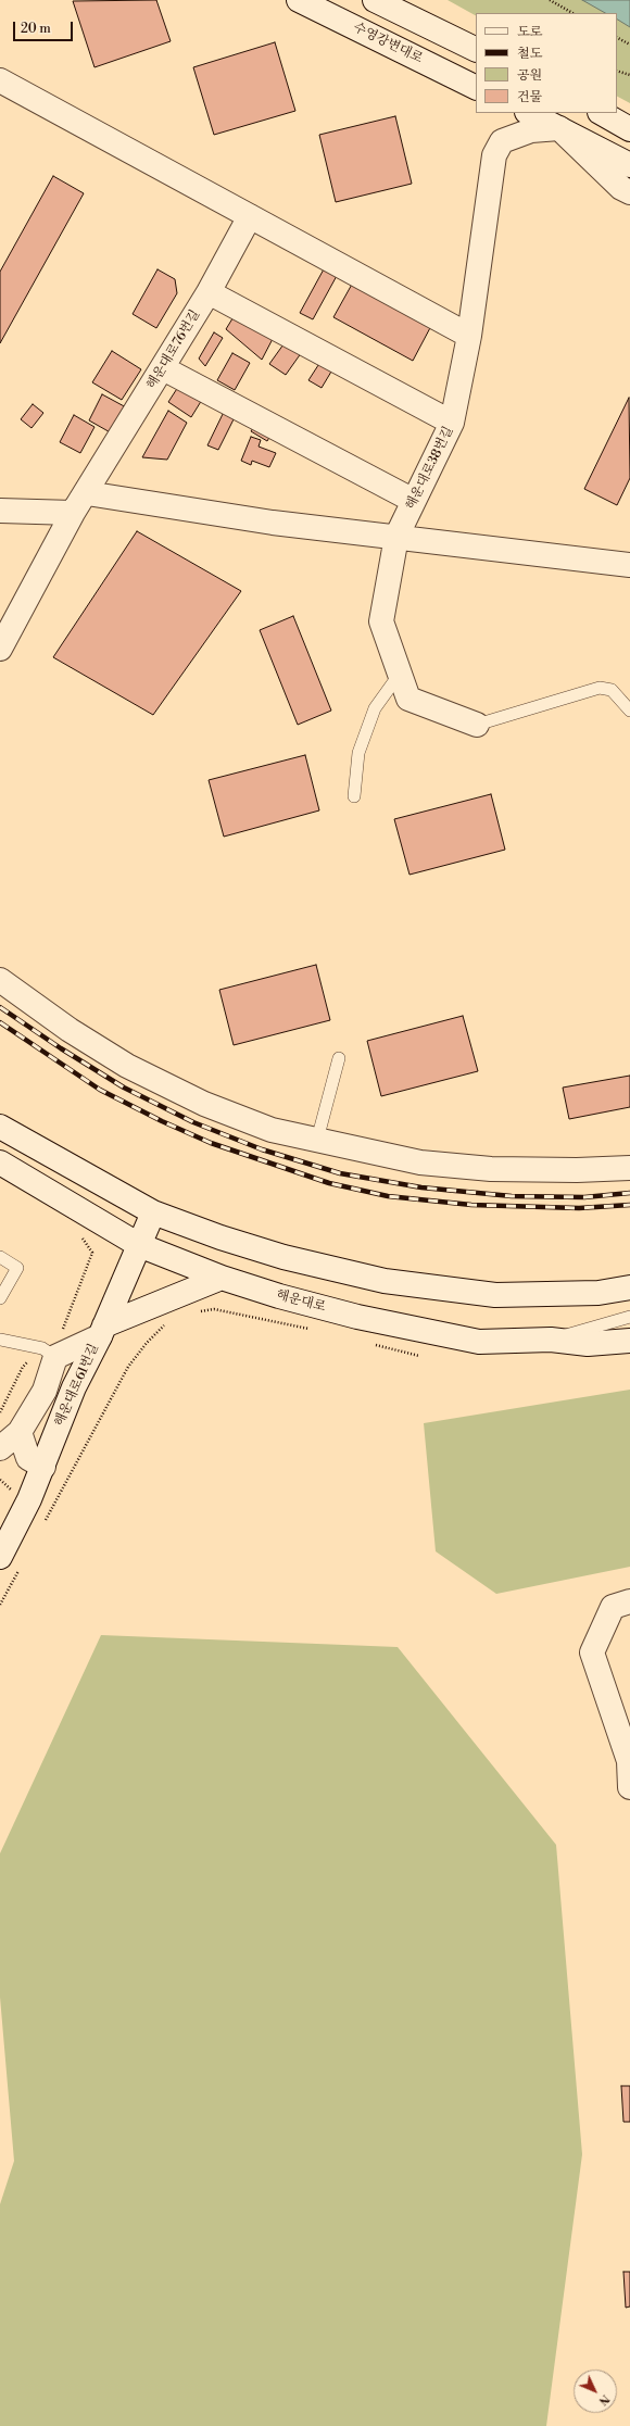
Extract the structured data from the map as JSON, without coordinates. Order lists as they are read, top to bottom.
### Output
{
  "streets": {
    "street": [
      "수영강변대로",
      "해운대로76번길",
      "해운대로38번길",
      "해운대로",
      "해운대로61번길"
    ]
  },
  "crossings": [
    ["해운대로", "해운대로61번길"]
  ],
  "legend": [
    "도로",
    "철도",
    "공원",
    "건물"
  ],
  "scale_bar": "20 m",
  "north": "bottom right"
}
